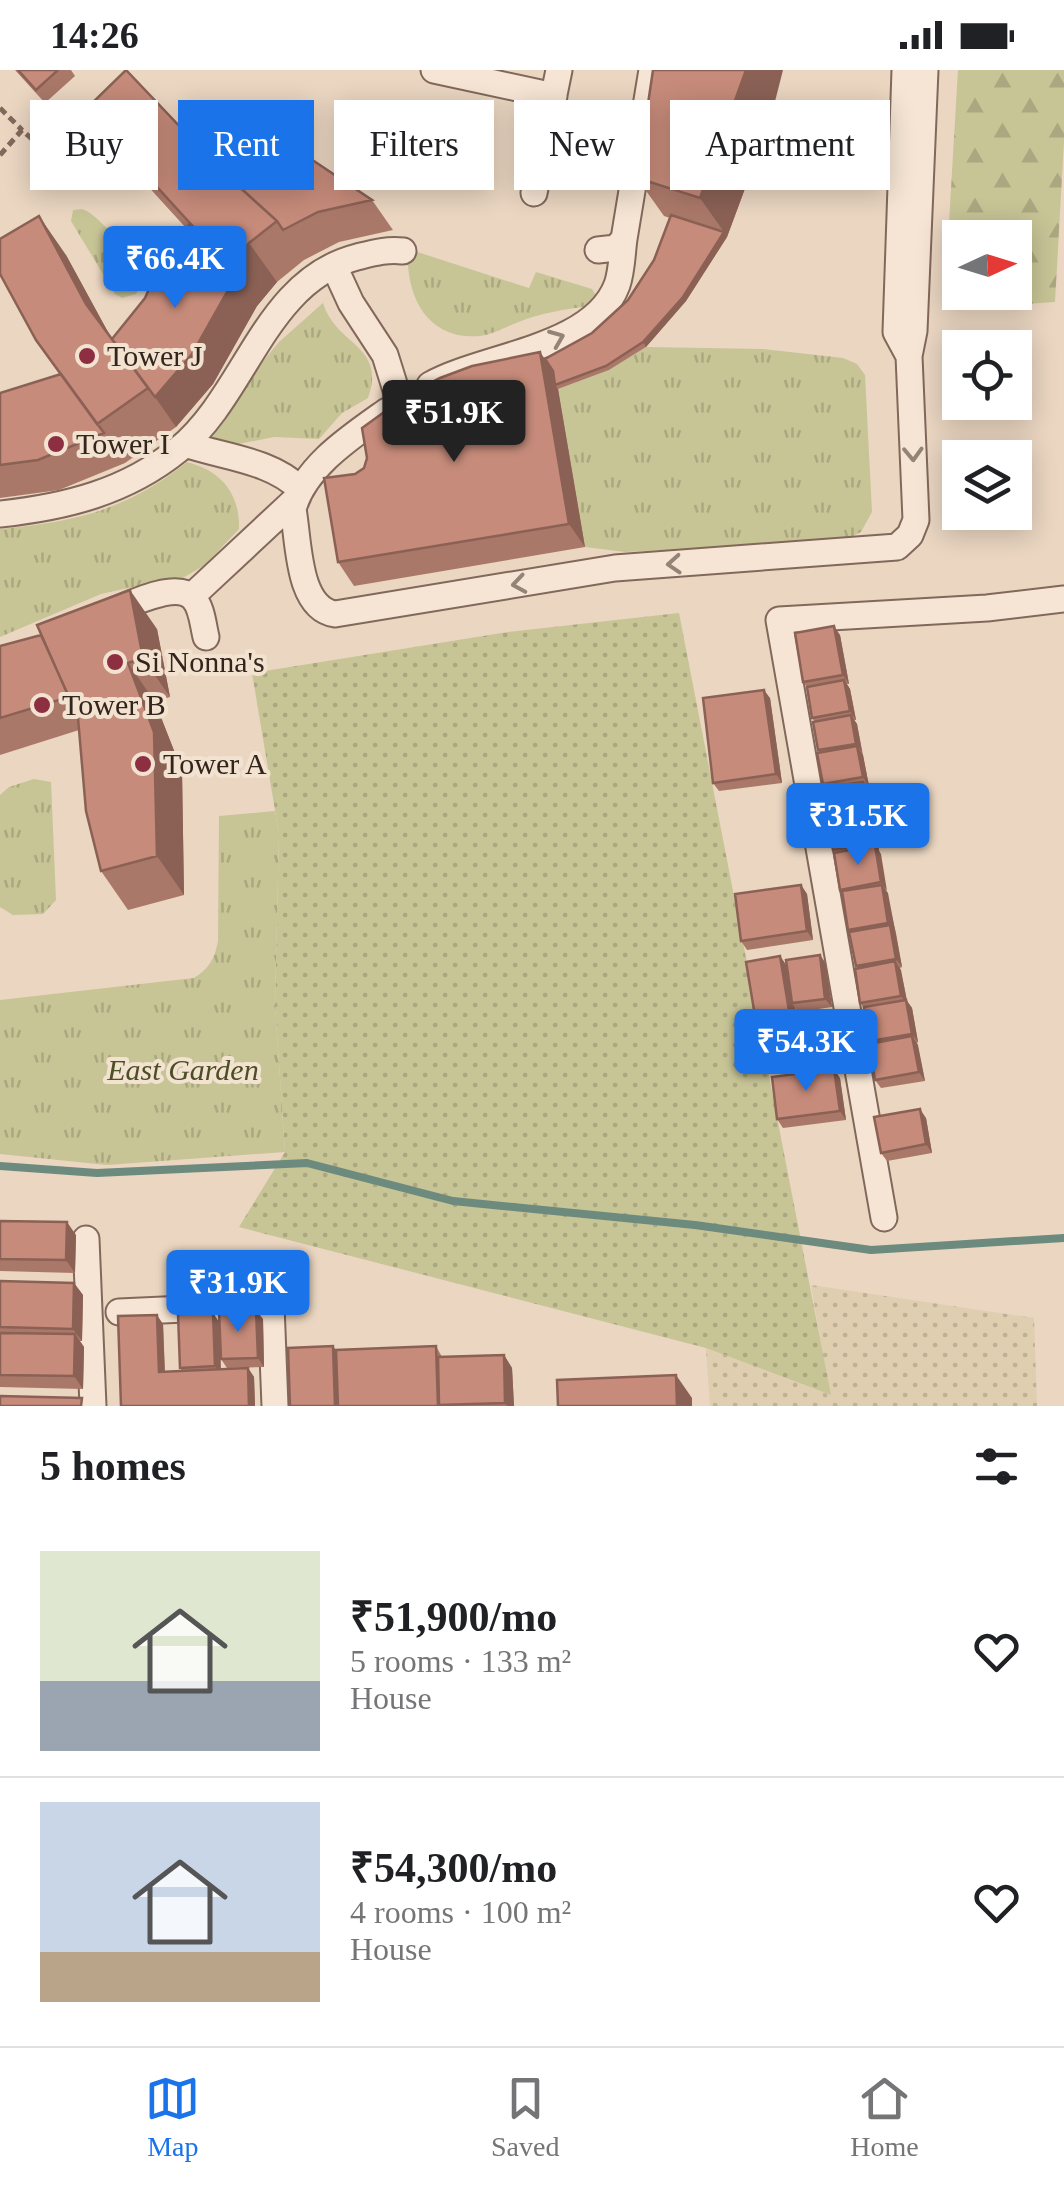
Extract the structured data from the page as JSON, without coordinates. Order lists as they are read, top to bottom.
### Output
{
  "parks": ["East Garden"],
  "places": [
    "Tower J",
    "Tower I",
    "Si Nonna's",
    "Tower B",
    "Tower A"
  ],
  "north": "right",
  "page": {
    "status": "14:26",
    "chip": [
      "Buy",
      "Rent",
      "Filters",
      "New",
      "Apartment"
    ],
    "price": [
      "₹66.4K",
      "₹51.9K",
      "₹31.5K",
      "₹54.3K",
      "₹31.9K"
    ],
    "heading": "5 homes",
    "list": [
      {
        "name": "₹51,900/mo",
        "note": "5 rooms · 133 m² · House"
      },
      {
        "name": "₹54,300/mo",
        "note": "4 rooms · 100 m² · House"
      }
    ],
    "tabs": ["Map", "Saved", "Home"]
  }
}
